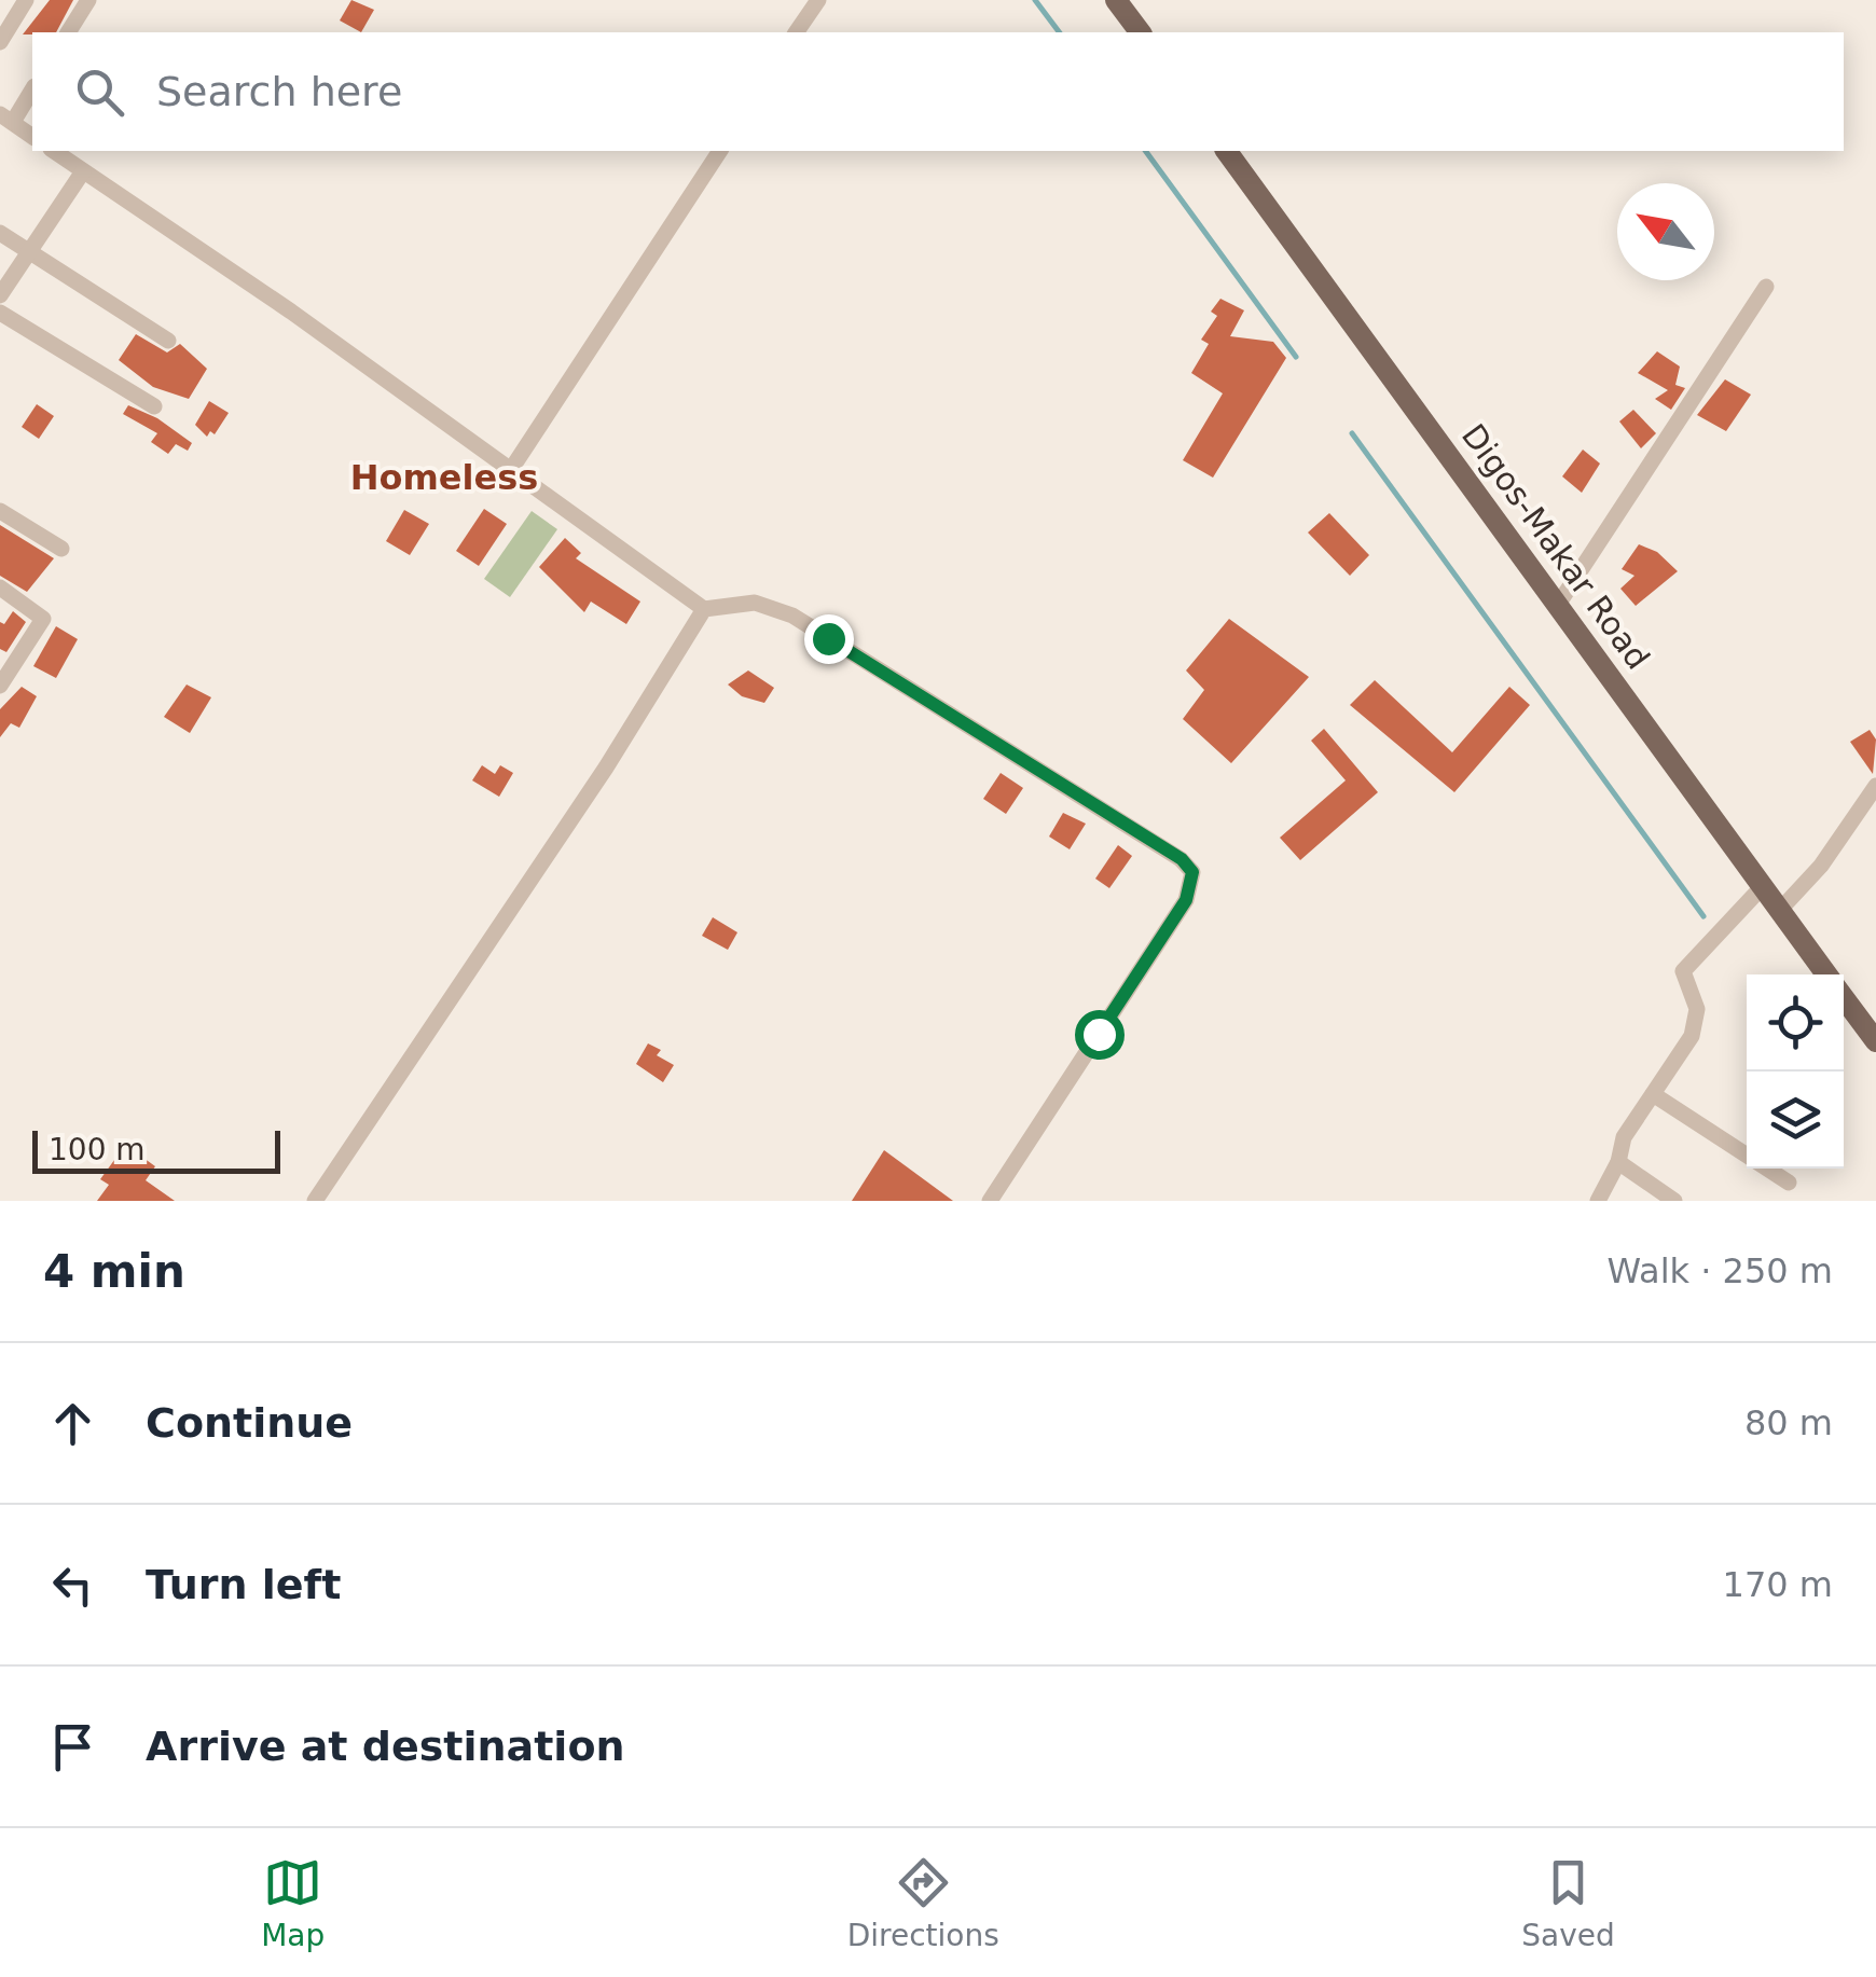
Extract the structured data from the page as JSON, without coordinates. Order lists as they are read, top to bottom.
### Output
{
  "streets": {
    "main road": ["Digos-Makar Road"]
  },
  "districts": ["Homeless"],
  "scale_bar": "100 m",
  "north": "top left",
  "page": {
    "search": "Search here",
    "scale": "100 m",
    "heading": ["4 min", "Walk · 250 m"],
    "list": [
      ["Continue", "80 m"],
      ["Turn left", "170 m"],
      "Arrive at destination"
    ],
    "nav": ["Map", "Directions", "Saved"]
  }
}
